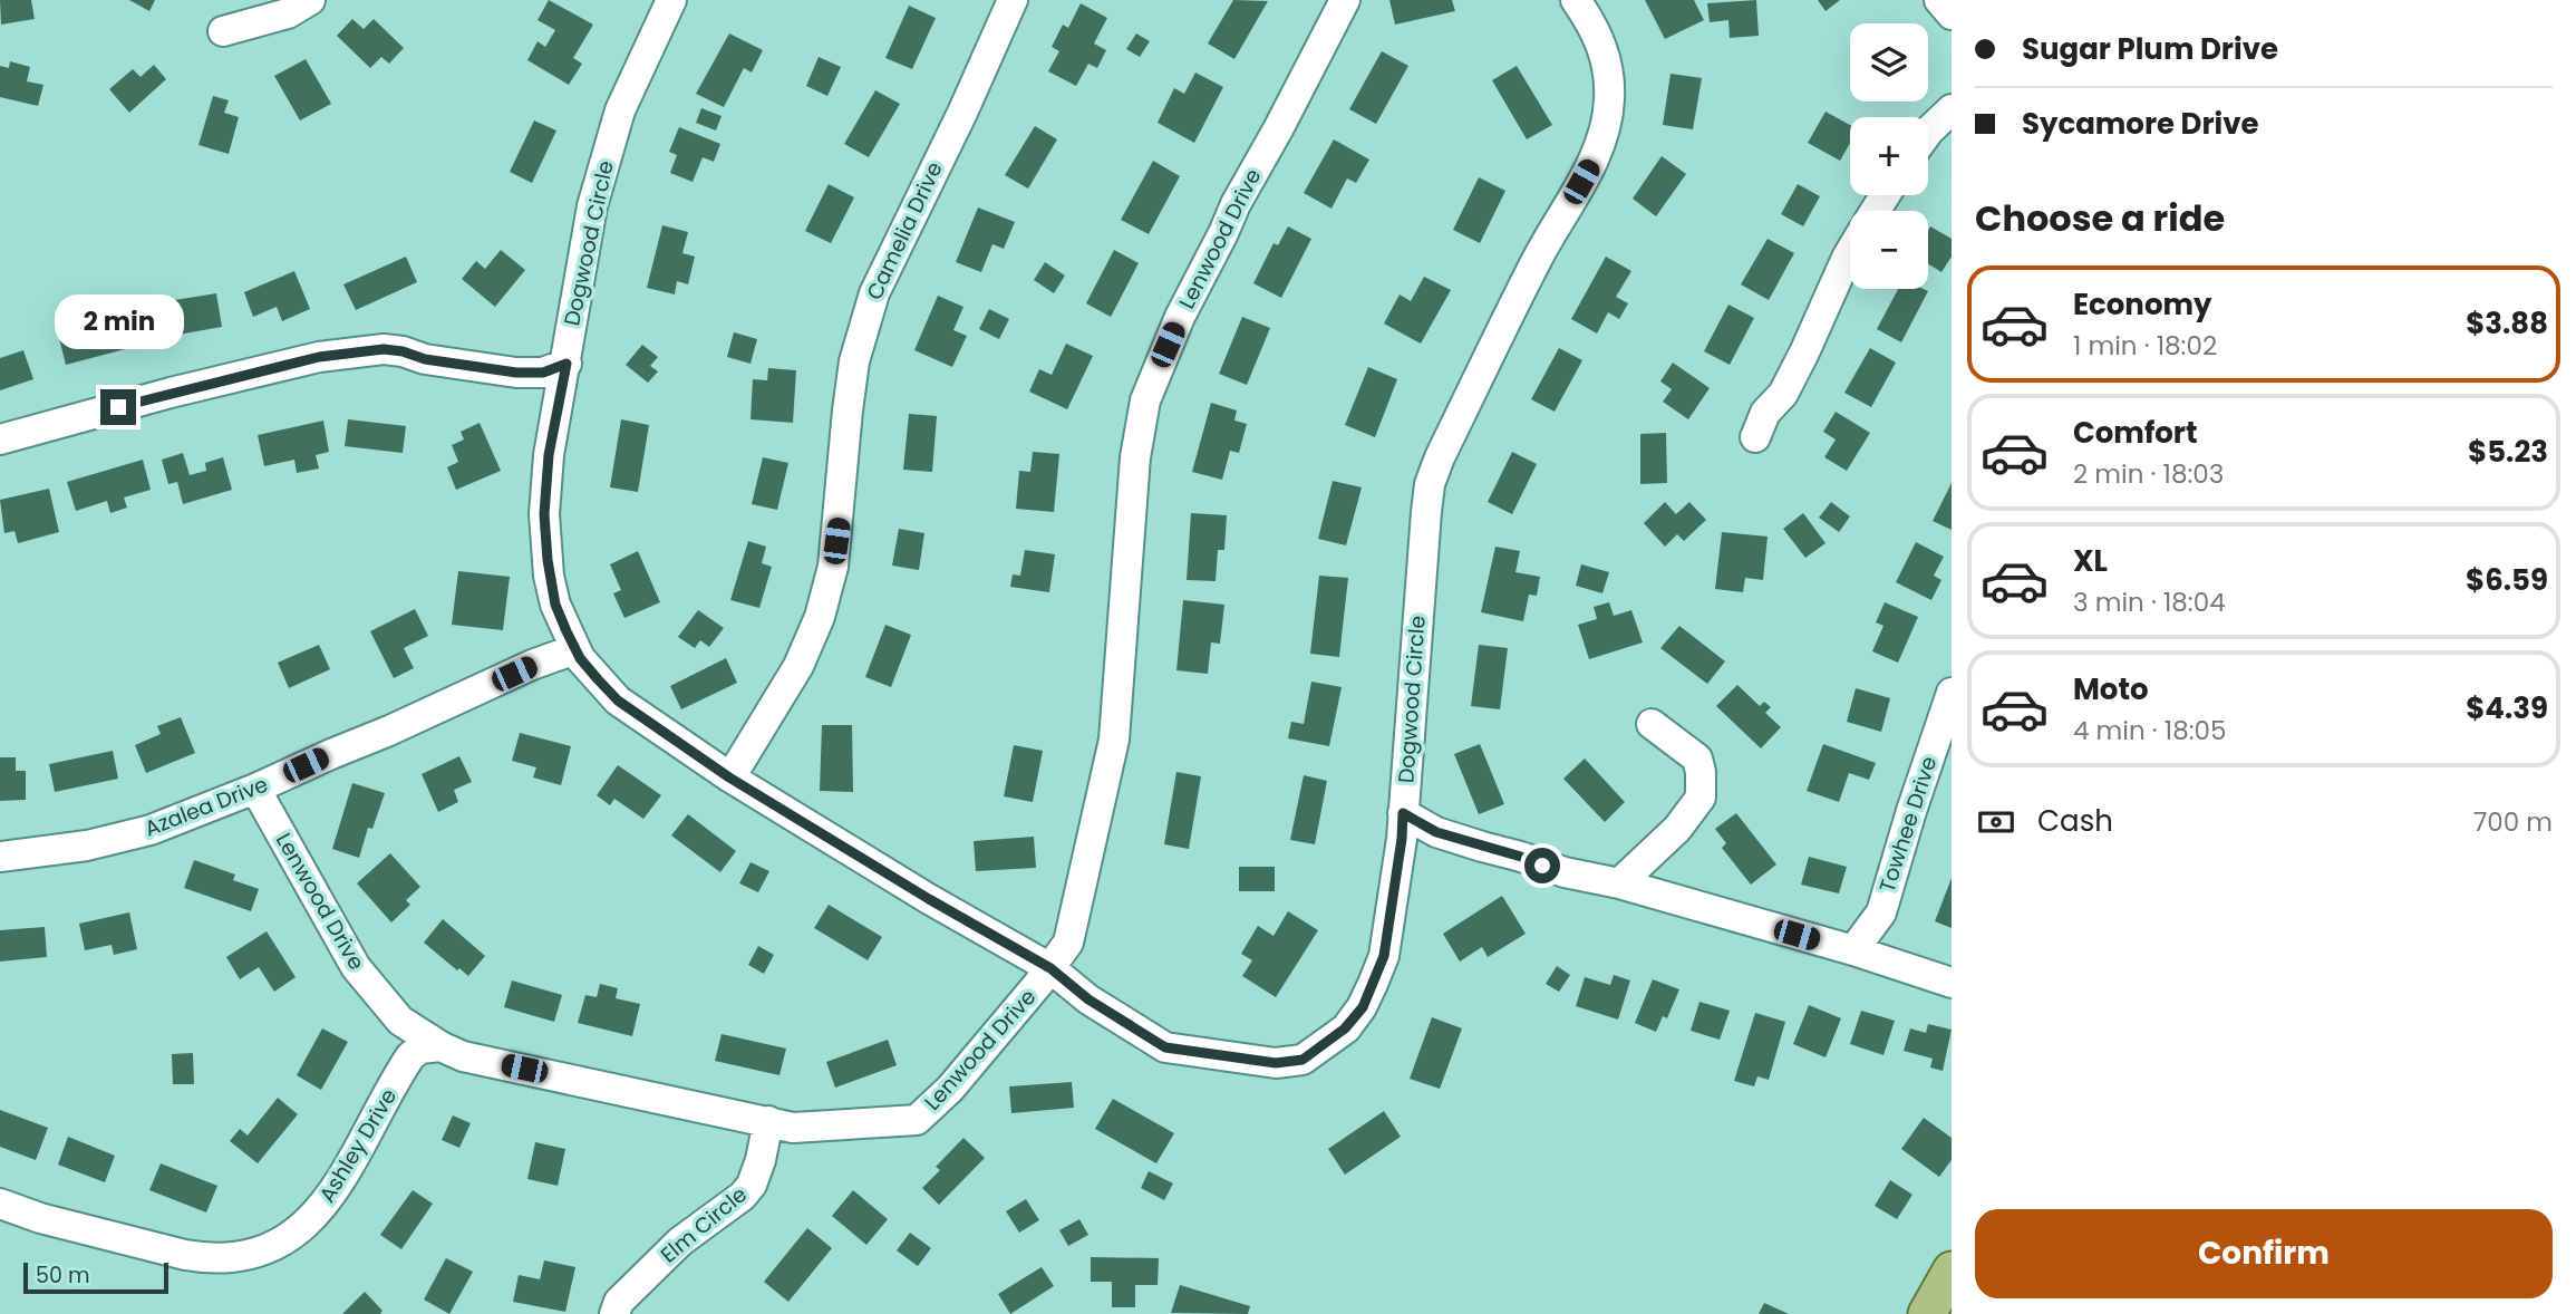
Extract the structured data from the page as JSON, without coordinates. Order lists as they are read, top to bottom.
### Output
{
  "streets": {
    "street": [
      "Camelia Drive",
      "Lenwood Drive",
      "Dogwood Circle",
      "Azalea Drive",
      "Towhee Drive",
      "Ashley Drive",
      "Elm Circle"
    ]
  },
  "crossings": [
    ["Camelia Drive", "Dogwood Circle"],
    ["Lenwood Drive", "Dogwood Circle"],
    ["Lenwood Drive", "Azalea Drive"],
    ["Lenwood Drive", "Ashley Drive"],
    ["Lenwood Drive", "Elm Circle"],
    ["Dogwood Circle", "Azalea Drive"]
  ],
  "scale_bar": "50 m",
  "page": {
    "banner": ["Sugar Plum Drive", "Sycamore Drive"],
    "map_buttons": ["+", "−"],
    "heading": "Choose a ride",
    "list": [
      {
        "name": "Economy",
        "note": "1 min · 18:02",
        "value": "$3.88"
      },
      {
        "name": "Comfort",
        "note": "2 min · 18:03",
        "value": "$5.23"
      },
      {
        "name": "XL",
        "note": "3 min · 18:04",
        "value": "$6.59"
      },
      {
        "name": "Moto",
        "note": "4 min · 18:05",
        "value": "$4.39"
      }
    ],
    "bubble": "2 min",
    "pay": ["Cash", "700 m"],
    "buttons": "Confirm",
    "scale": "50 m"
  }
}
